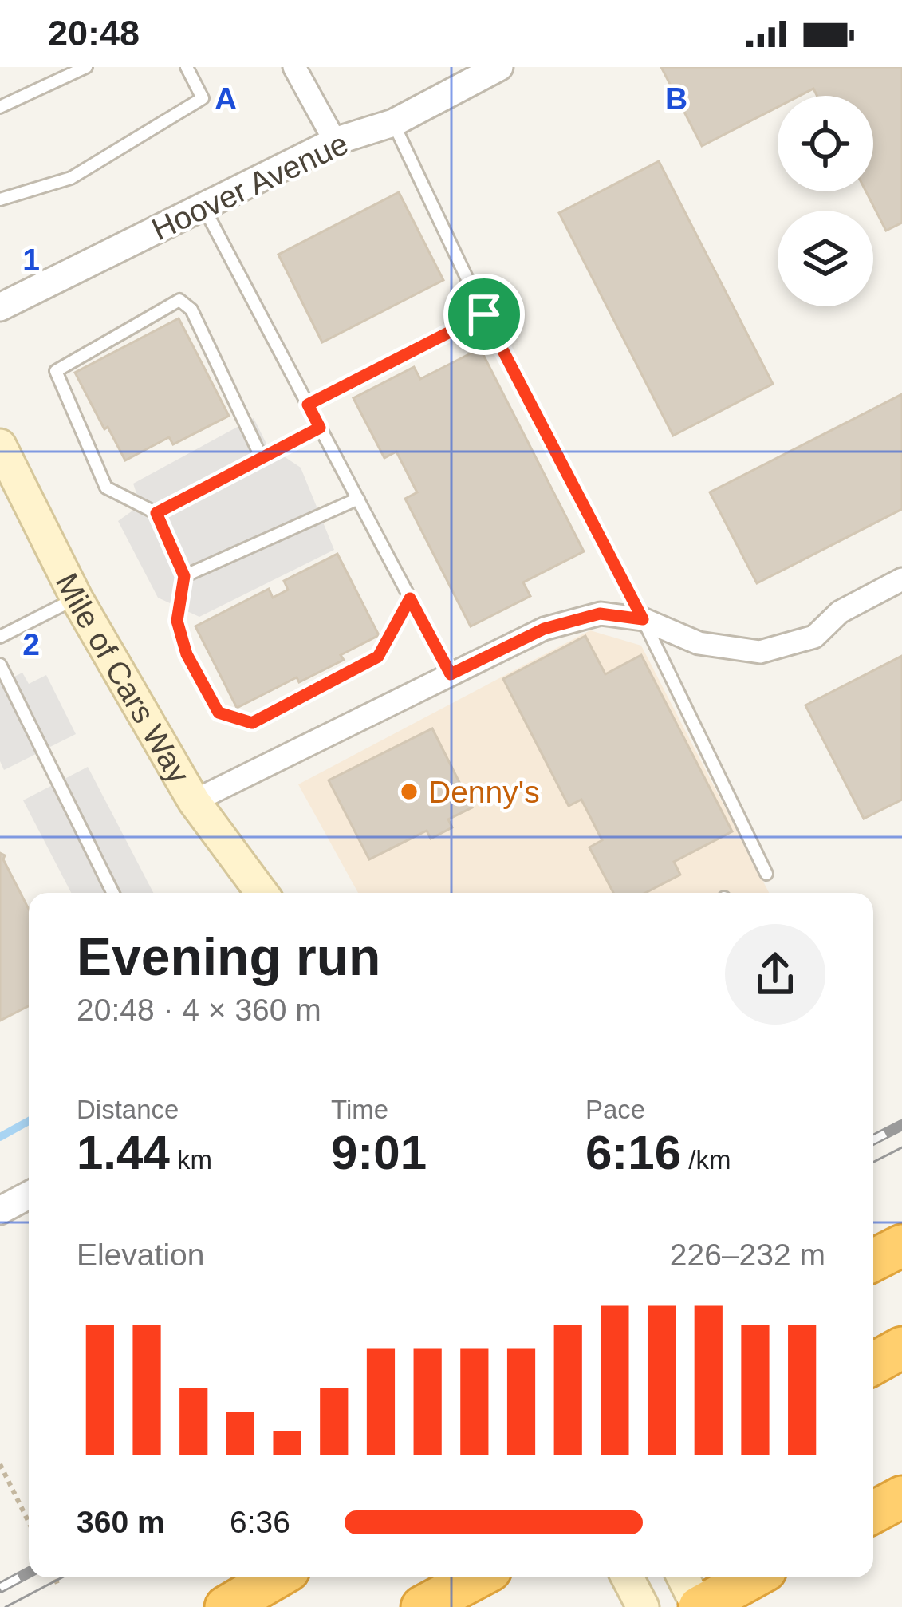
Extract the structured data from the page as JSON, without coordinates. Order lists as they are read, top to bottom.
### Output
{
  "streets": {
    "main road": ["Mile of Cars Way"],
    "street": ["Hoover Avenue"]
  },
  "places": ["Denny's"],
  "page": {
    "status": "20:48",
    "heading": ["Evening run", "20:48 · 4 × 360 m"],
    "stats": [
      ["Distance", "1.44 km"],
      ["Time", "9:01"],
      ["Pace", "6:16 /km"]
    ],
    "chart": ["Elevation", "226–232 m"],
    "list": [
      {
        "name": "360 m",
        "note": "6:36"
      }
    ]
  },
  "grid": {
    "columns": ["A", "B"],
    "rows": ["1", "2"]
  }
}
